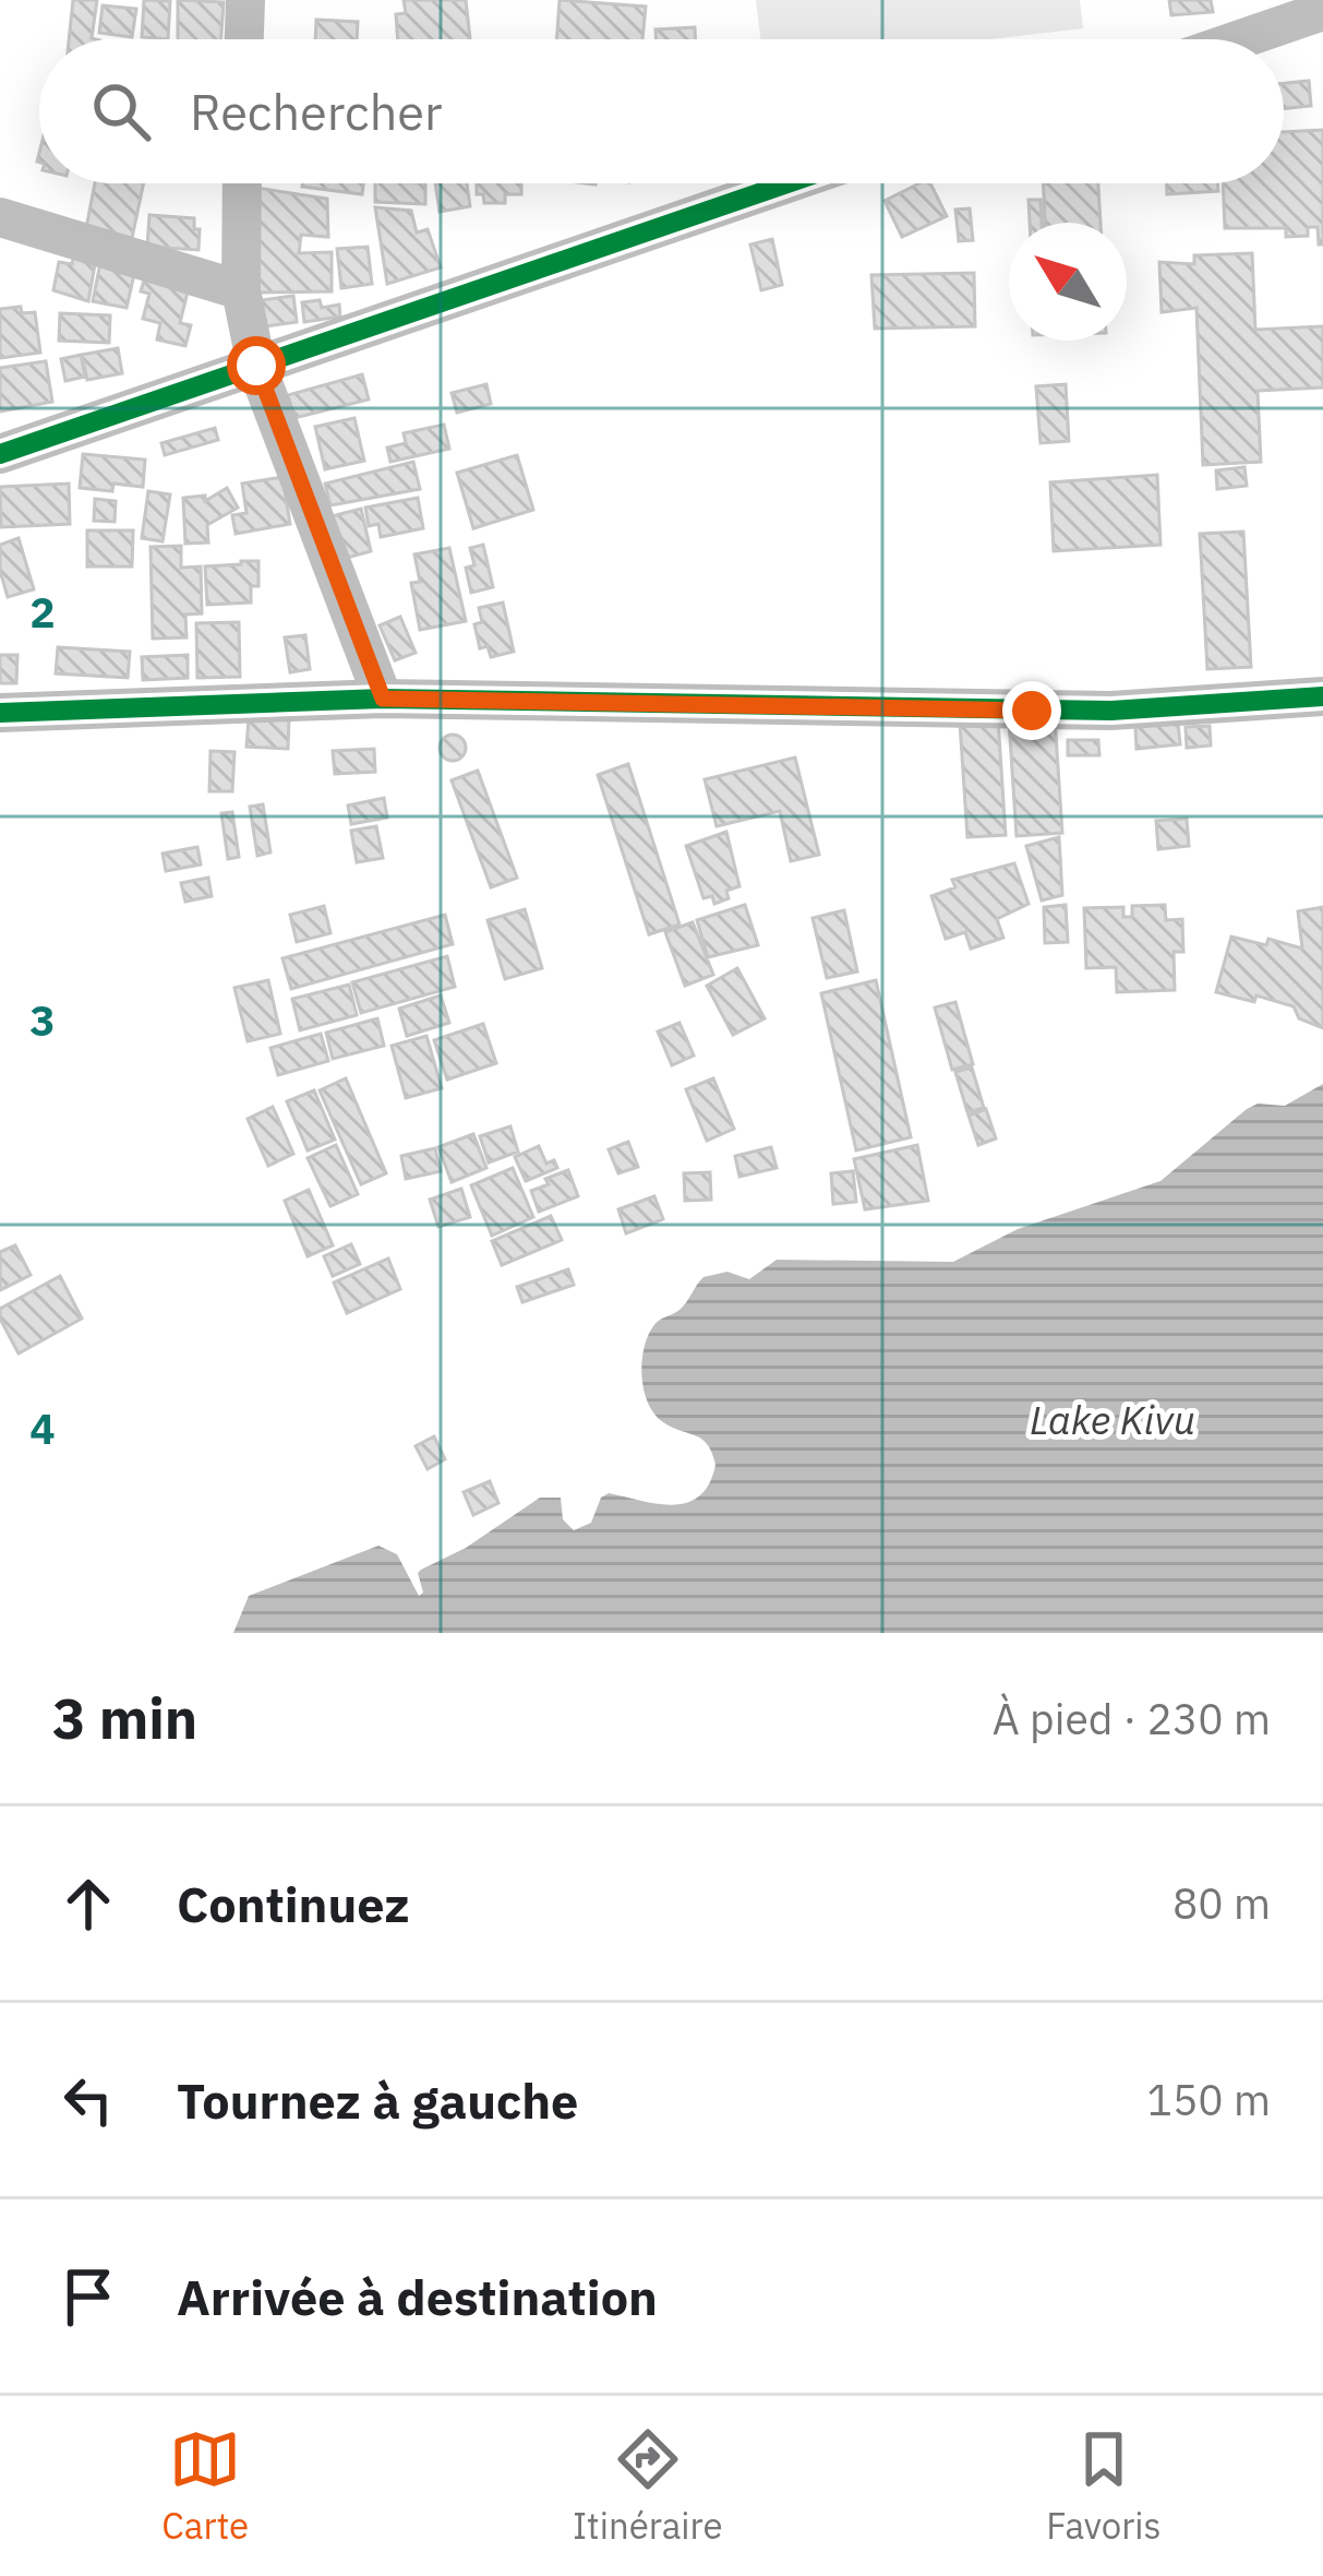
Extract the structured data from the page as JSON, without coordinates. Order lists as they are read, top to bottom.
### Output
{
  "water": ["Lake Kivu"],
  "north": "top left",
  "page": {
    "search": "Rechercher",
    "heading": ["3 min", "À pied · 230 m"],
    "list": [
      ["Continuez", "80 m"],
      ["Tournez à gauche", "150 m"],
      "Arrivée à destination"
    ],
    "nav": ["Carte", "Itinéraire", "Favoris"]
  },
  "grid": {
    "rows": ["2", "3", "4"]
  }
}
